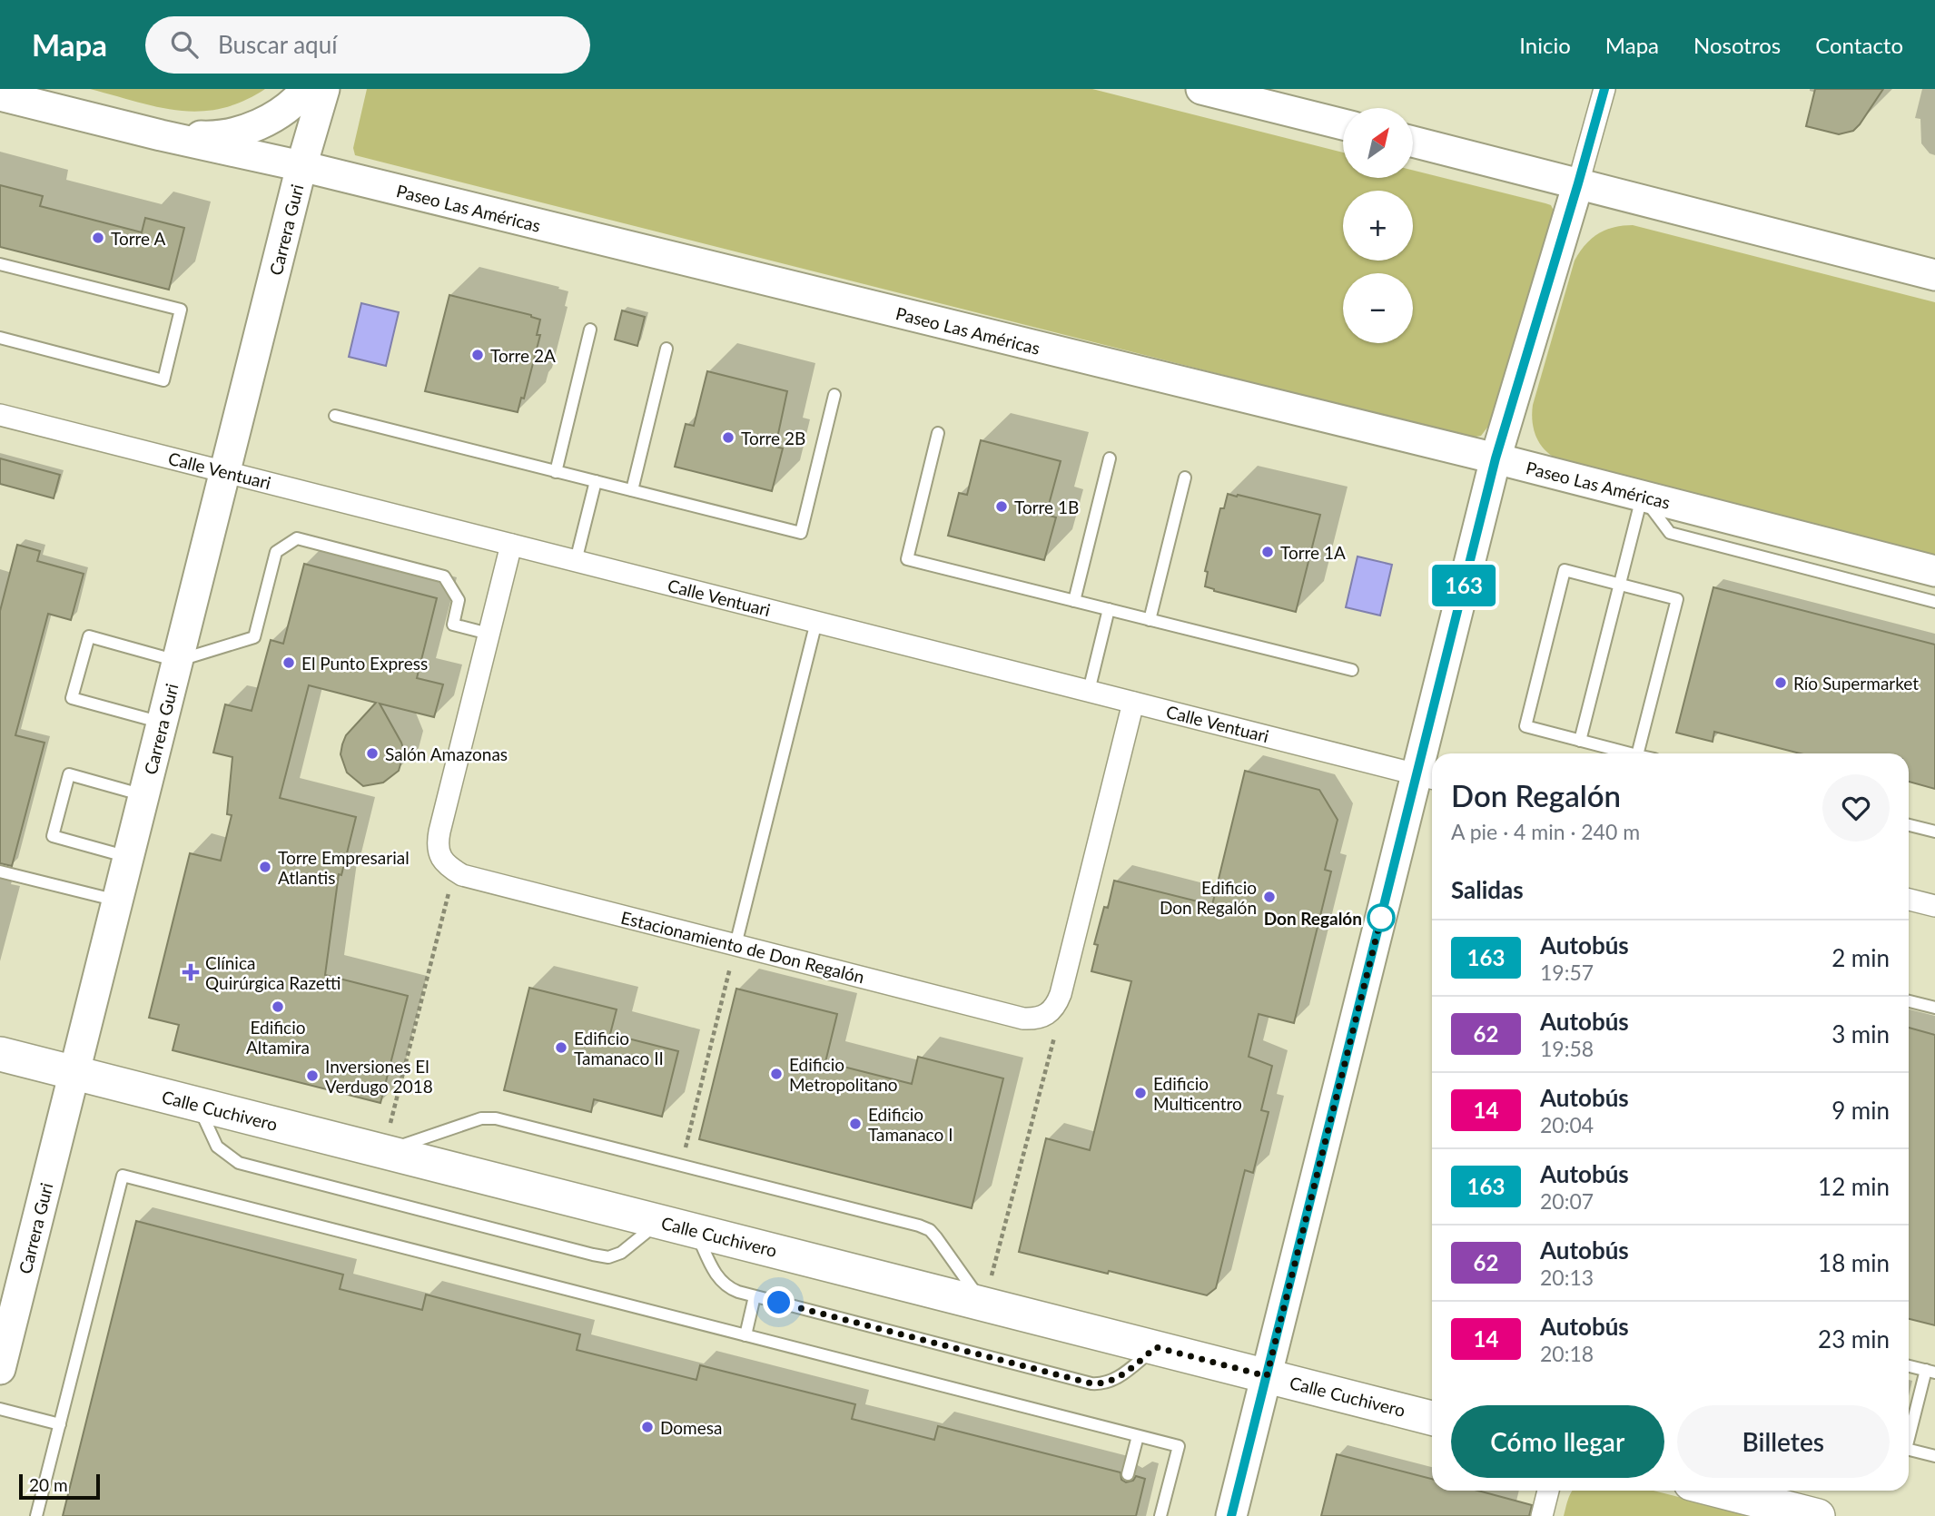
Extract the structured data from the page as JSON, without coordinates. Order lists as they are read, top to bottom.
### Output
{
  "streets": {
    "main road": ["Paseo Las Américas", "Carrera Guri", "Calle Cuchivero"],
    "street": ["Calle Ventuari", "Estacionamiento de Don Regalón"]
  },
  "crossings": [
    ["Paseo Las Américas", "Carrera Guri"],
    ["Carrera Guri", "Calle Ventuari"],
    ["Carrera Guri", "Calle Cuchivero"]
  ],
  "places": {
    "other": [
      "Torre A",
      "Torre 2A",
      "Torre 2B",
      "Torre 1B",
      "Torre 1A",
      "El Punto Express",
      "Río Supermarket",
      "Salón Amazonas",
      "Torre Empresarial Atlantis",
      "Edificio Don Regalón",
      "Don Regalón",
      "Edificio Altamira",
      "Edificio Tamanaco II",
      "Edificio Metropolitano",
      "Inversiones El Verdugo 2018",
      "Edificio Multicentro",
      "Edificio Tamanaco I",
      "Domesa"
    ],
    "health": ["Clínica Quirúrgica Razetti"]
  },
  "lines": ["bus line 163"],
  "scale_bar": "20 m",
  "north": "top right",
  "page": {
    "header": "Mapa",
    "search": "Buscar aquí",
    "nav": [
      "Inicio",
      "Mapa",
      "Nosotros",
      "Contacto"
    ],
    "on_map": "163",
    "map_buttons": ["+", "−"],
    "heading": [
      ["Don Regalón", "A pie · 4 min · 240 m"],
      "Salidas"
    ],
    "list": [
      {
        "mark": "163",
        "name": "Autobús",
        "note": "19:57",
        "value": "2 min"
      },
      {
        "mark": "62",
        "name": "Autobús",
        "note": "19:58",
        "value": "3 min"
      },
      {
        "mark": "14",
        "name": "Autobús",
        "note": "20:04",
        "value": "9 min"
      },
      {
        "mark": "163",
        "name": "Autobús",
        "note": "20:07",
        "value": "12 min"
      },
      {
        "mark": "62",
        "name": "Autobús",
        "note": "20:13",
        "value": "18 min"
      },
      {
        "mark": "14",
        "name": "Autobús",
        "note": "20:18",
        "value": "23 min"
      }
    ],
    "buttons": ["Cómo llegar", "Billetes"],
    "scale": "20 m"
  }
}
